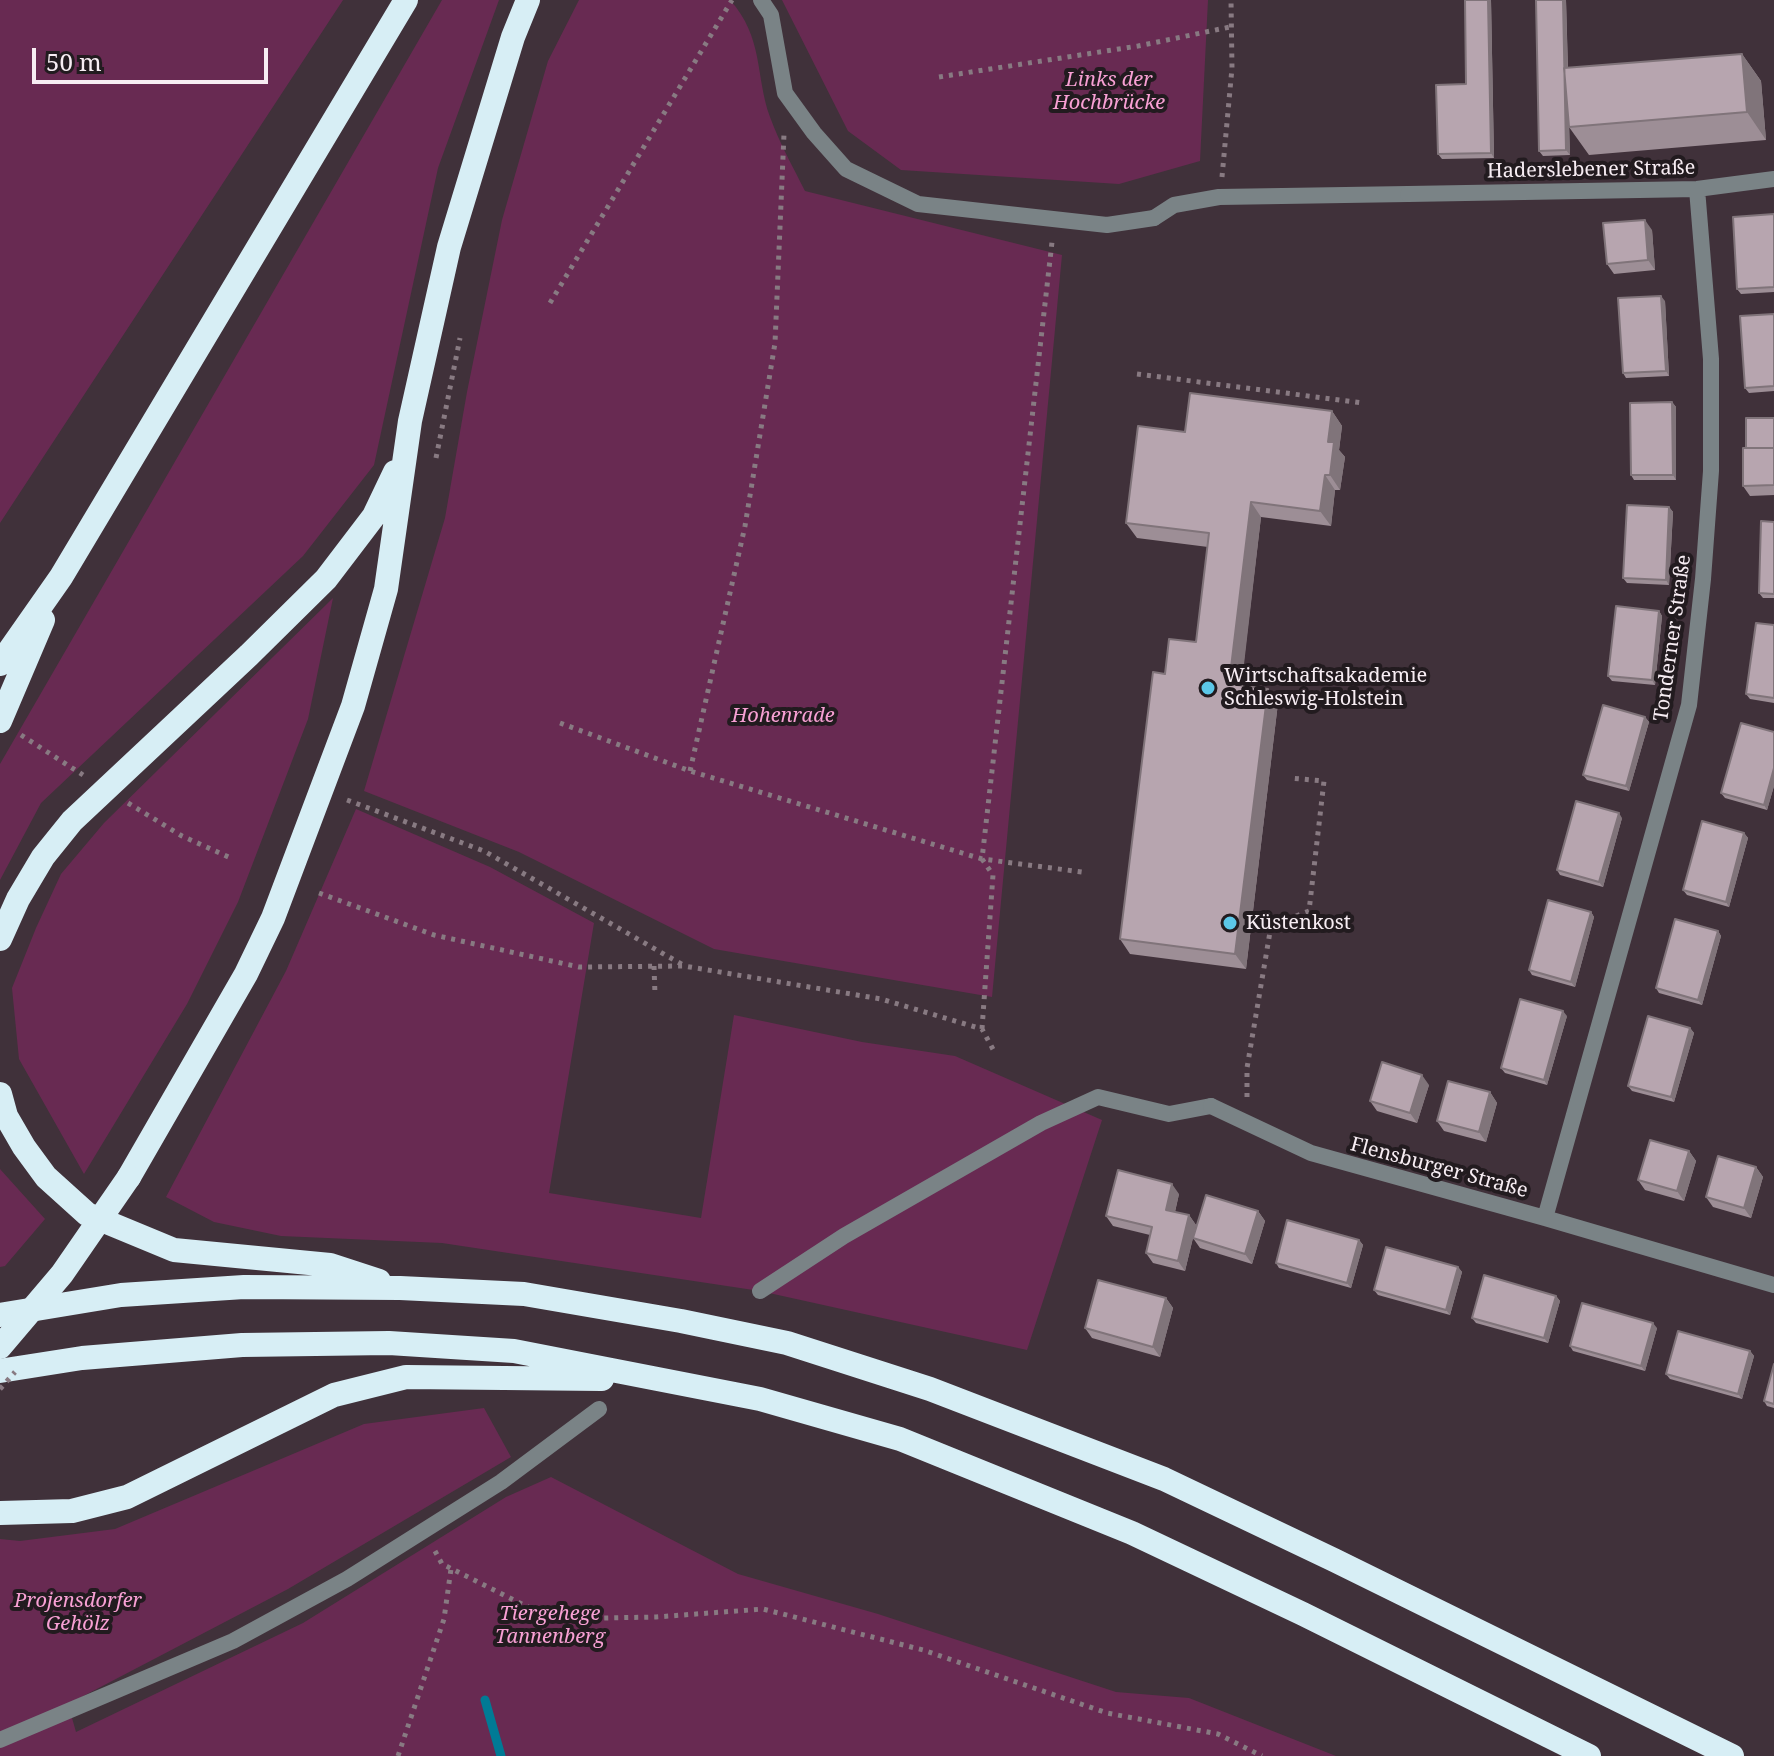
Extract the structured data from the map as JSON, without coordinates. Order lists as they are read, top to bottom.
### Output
{
  "streets": {
    "street": ["Haderslebener Straße", "Tonderner Straße", "Flensburger Straße"]
  },
  "crossings": [
    ["Haderslebener Straße", "Tonderner Straße"],
    ["Tonderner Straße", "Flensburger Straße"]
  ],
  "parks": [
    "Links der Hochbrücke",
    "Hohenrade",
    "Projensdorfer Gehölz",
    "Tiergehege Tannenberg"
  ],
  "places": ["Wirtschaftsakademie Schleswig-Holstein", "Küstenkost"],
  "scale_bar": "50 m"
}
